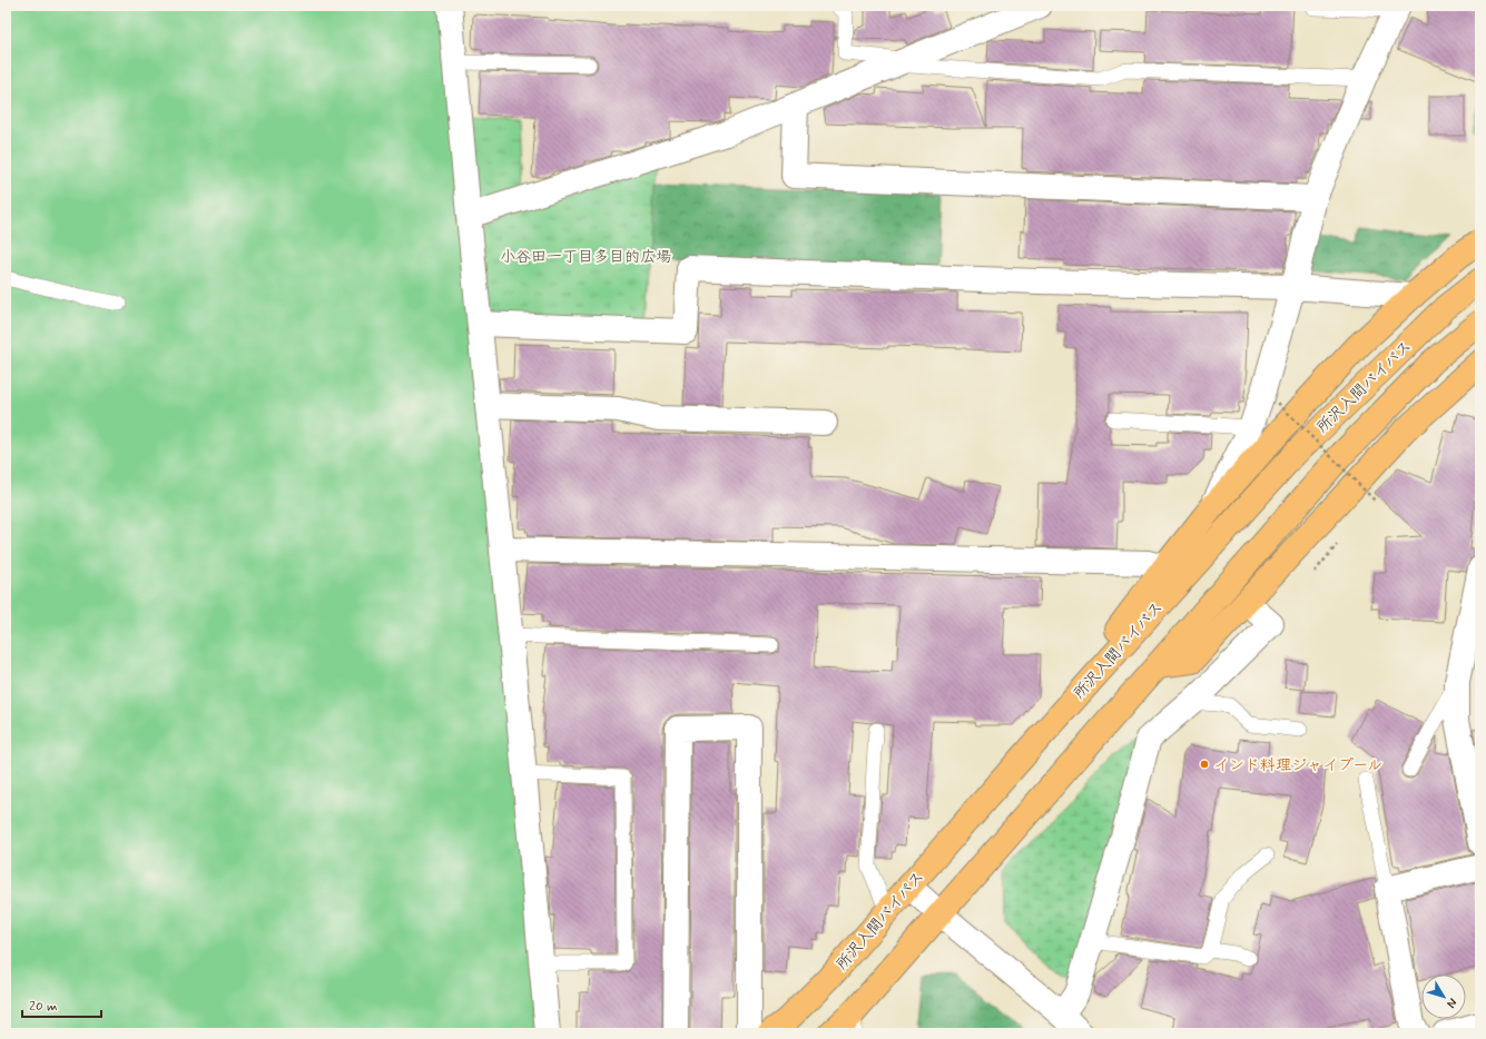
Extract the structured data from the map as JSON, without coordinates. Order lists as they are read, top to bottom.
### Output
{
  "streets": {
    "highway": ["所沢入間バイパス"]
  },
  "parks": ["小谷田一丁目多目的広場"],
  "places": ["インド料理ジャイプール"],
  "scale_bar": "20 m",
  "north": "bottom right"
}
